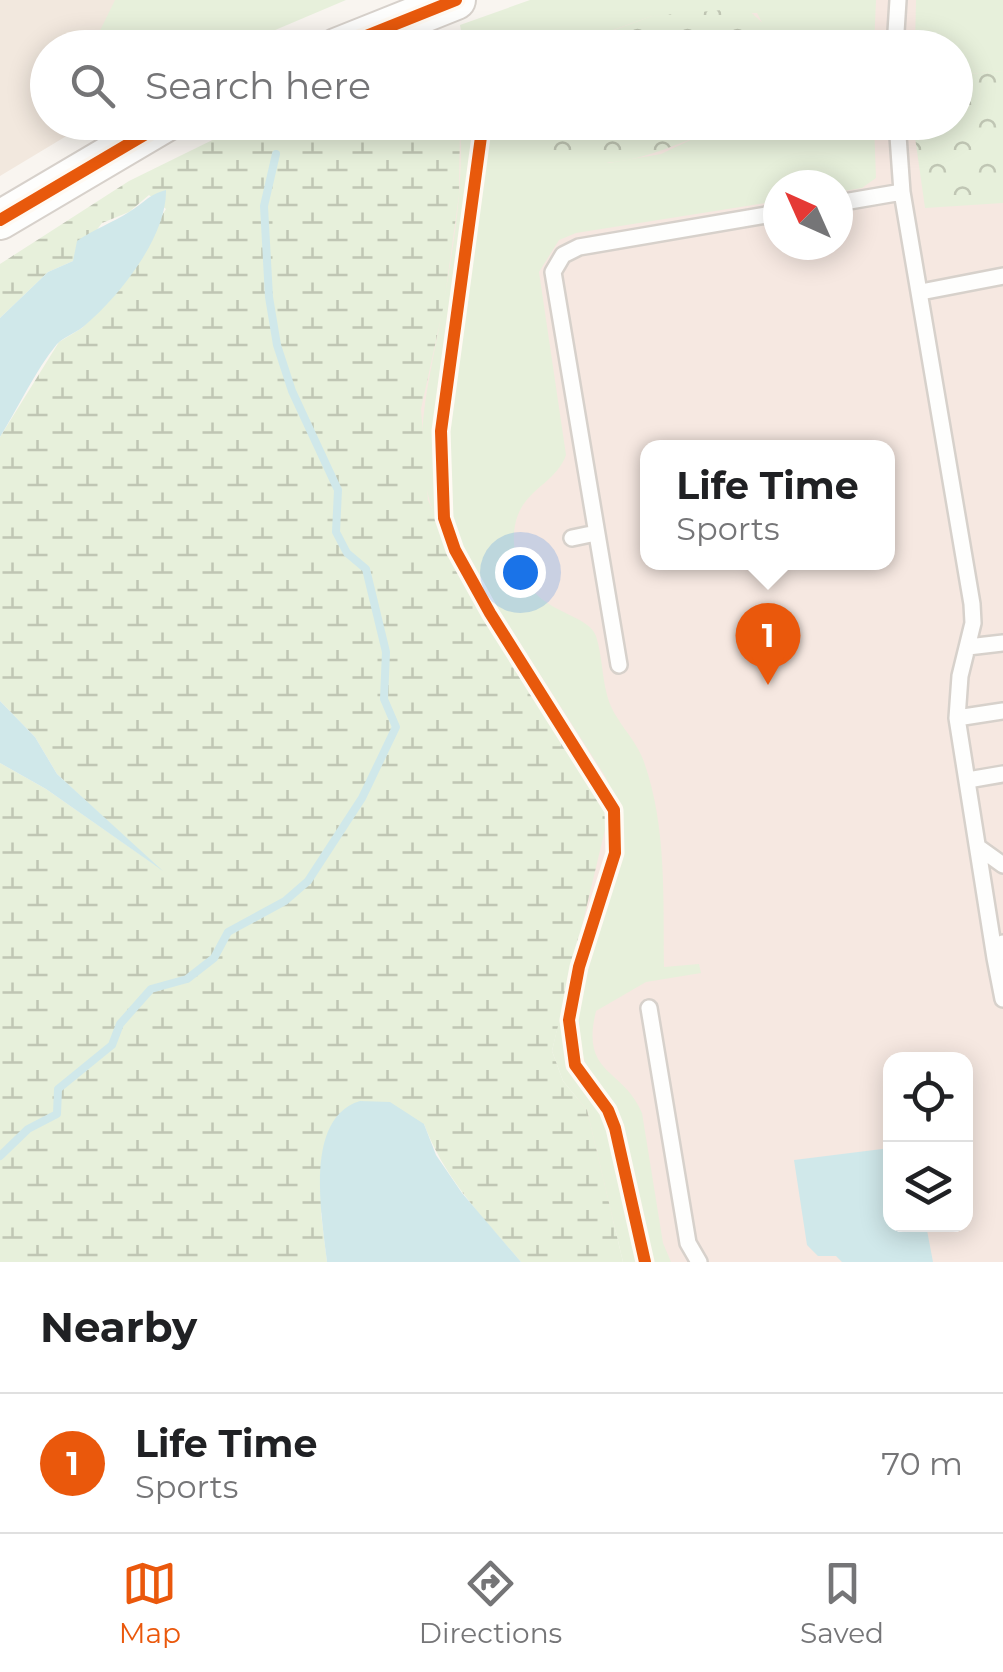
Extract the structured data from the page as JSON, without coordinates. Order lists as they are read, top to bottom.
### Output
{
  "north": "top left",
  "page": {
    "search": "Search here",
    "popup": ["Life Time", "Sports"],
    "pins": "1",
    "heading": "Nearby",
    "list": [
      {
        "mark": "1",
        "name": "Life Time",
        "note": "Sports",
        "value": "70 m"
      }
    ],
    "nav": ["Map", "Directions", "Saved"]
  }
}
